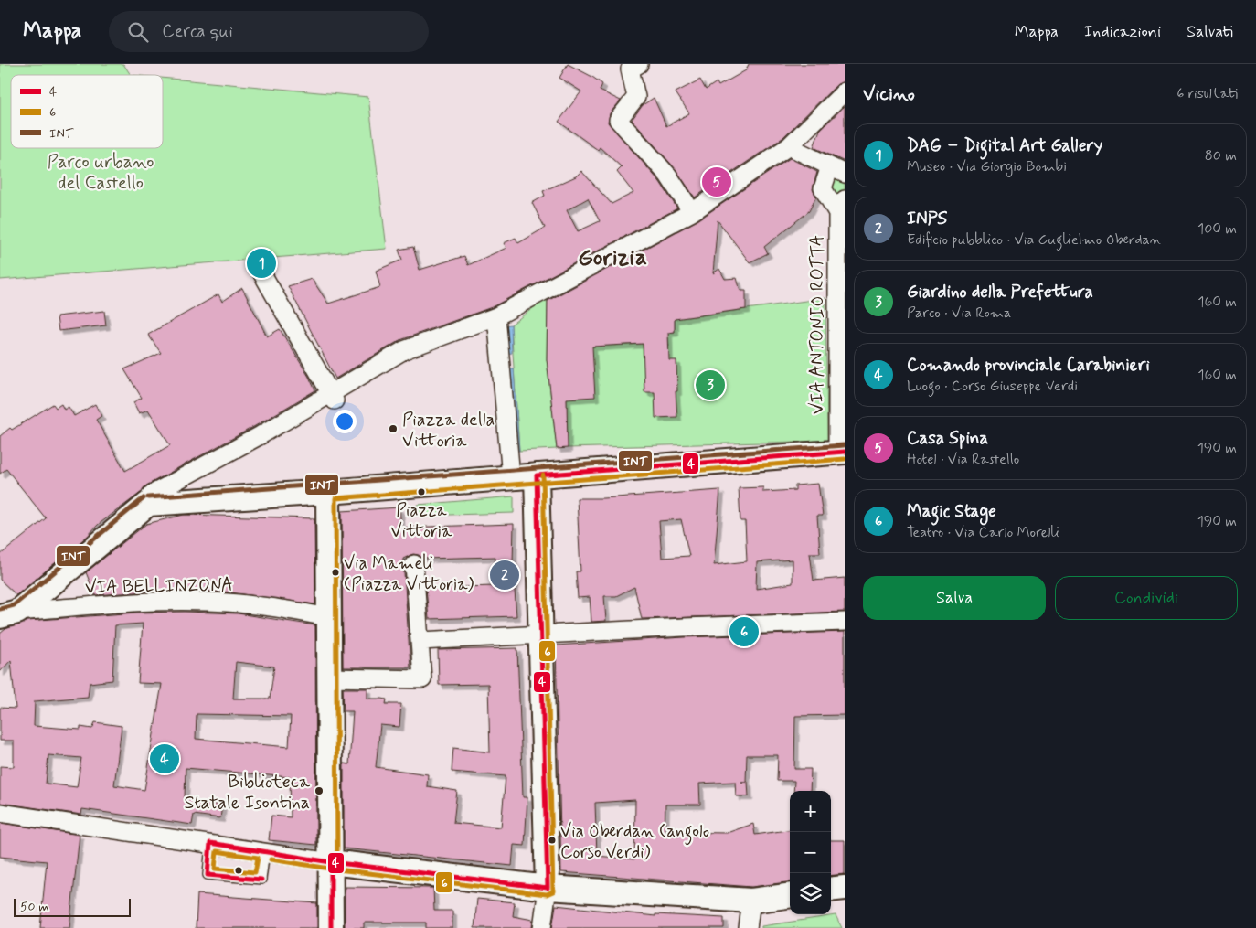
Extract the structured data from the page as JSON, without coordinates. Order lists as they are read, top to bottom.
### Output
{
  "streets": {
    "street": ["VIA ANTONIO ROTTA", "VIA BELLINZONA"]
  },
  "districts": ["Gorizia"],
  "parks": ["Parco urbano del Castello"],
  "places": [
    "Piazza della Vittoria",
    "Piazza Vittoria",
    "Via Mameli (Piazza Vittoria)",
    "Biblioteca Statale Isontina",
    "Via Oberdan (angolo Corso Verdi)"
  ],
  "lines": ["transit line INT", "transit line 4", "transit line 6"],
  "legend": ["4", "6", "INT"],
  "scale_bar": "50 m",
  "page": {
    "header": "Mappa",
    "search": "Cerca qui",
    "nav": ["Mappa", "Indicazioni", "Salvati"],
    "heading": ["Vicino", "6 risultati"],
    "list": [
      {
        "mark": "1",
        "name": "DAG – Digital Art Gallery",
        "note": "Museo · Via Giorgio Bombi",
        "value": "80 m"
      },
      {
        "mark": "2",
        "name": "INPS",
        "note": "Edificio pubblico · Via Guglielmo Oberdan",
        "value": "100 m"
      },
      {
        "mark": "3",
        "name": "Giardino della Prefettura",
        "note": "Parco · Via Roma",
        "value": "160 m"
      },
      {
        "mark": "4",
        "name": "Comando provinciale Carabinieri",
        "note": "Luogo · Corso Giuseppe Verdi",
        "value": "160 m"
      },
      {
        "mark": "5",
        "name": "Casa Spina",
        "note": "Hotel · Via Rastello",
        "value": "190 m"
      },
      {
        "mark": "6",
        "name": "Magic Stage",
        "note": "Teatro · Via Carlo Morelli",
        "value": "190 m"
      }
    ],
    "pins": [
      "5",
      "1",
      "3",
      "2",
      "6",
      "4"
    ],
    "buttons": ["Salva", "Condividi"],
    "map_buttons": ["+", "−"],
    "scale": "50 m"
  }
}
